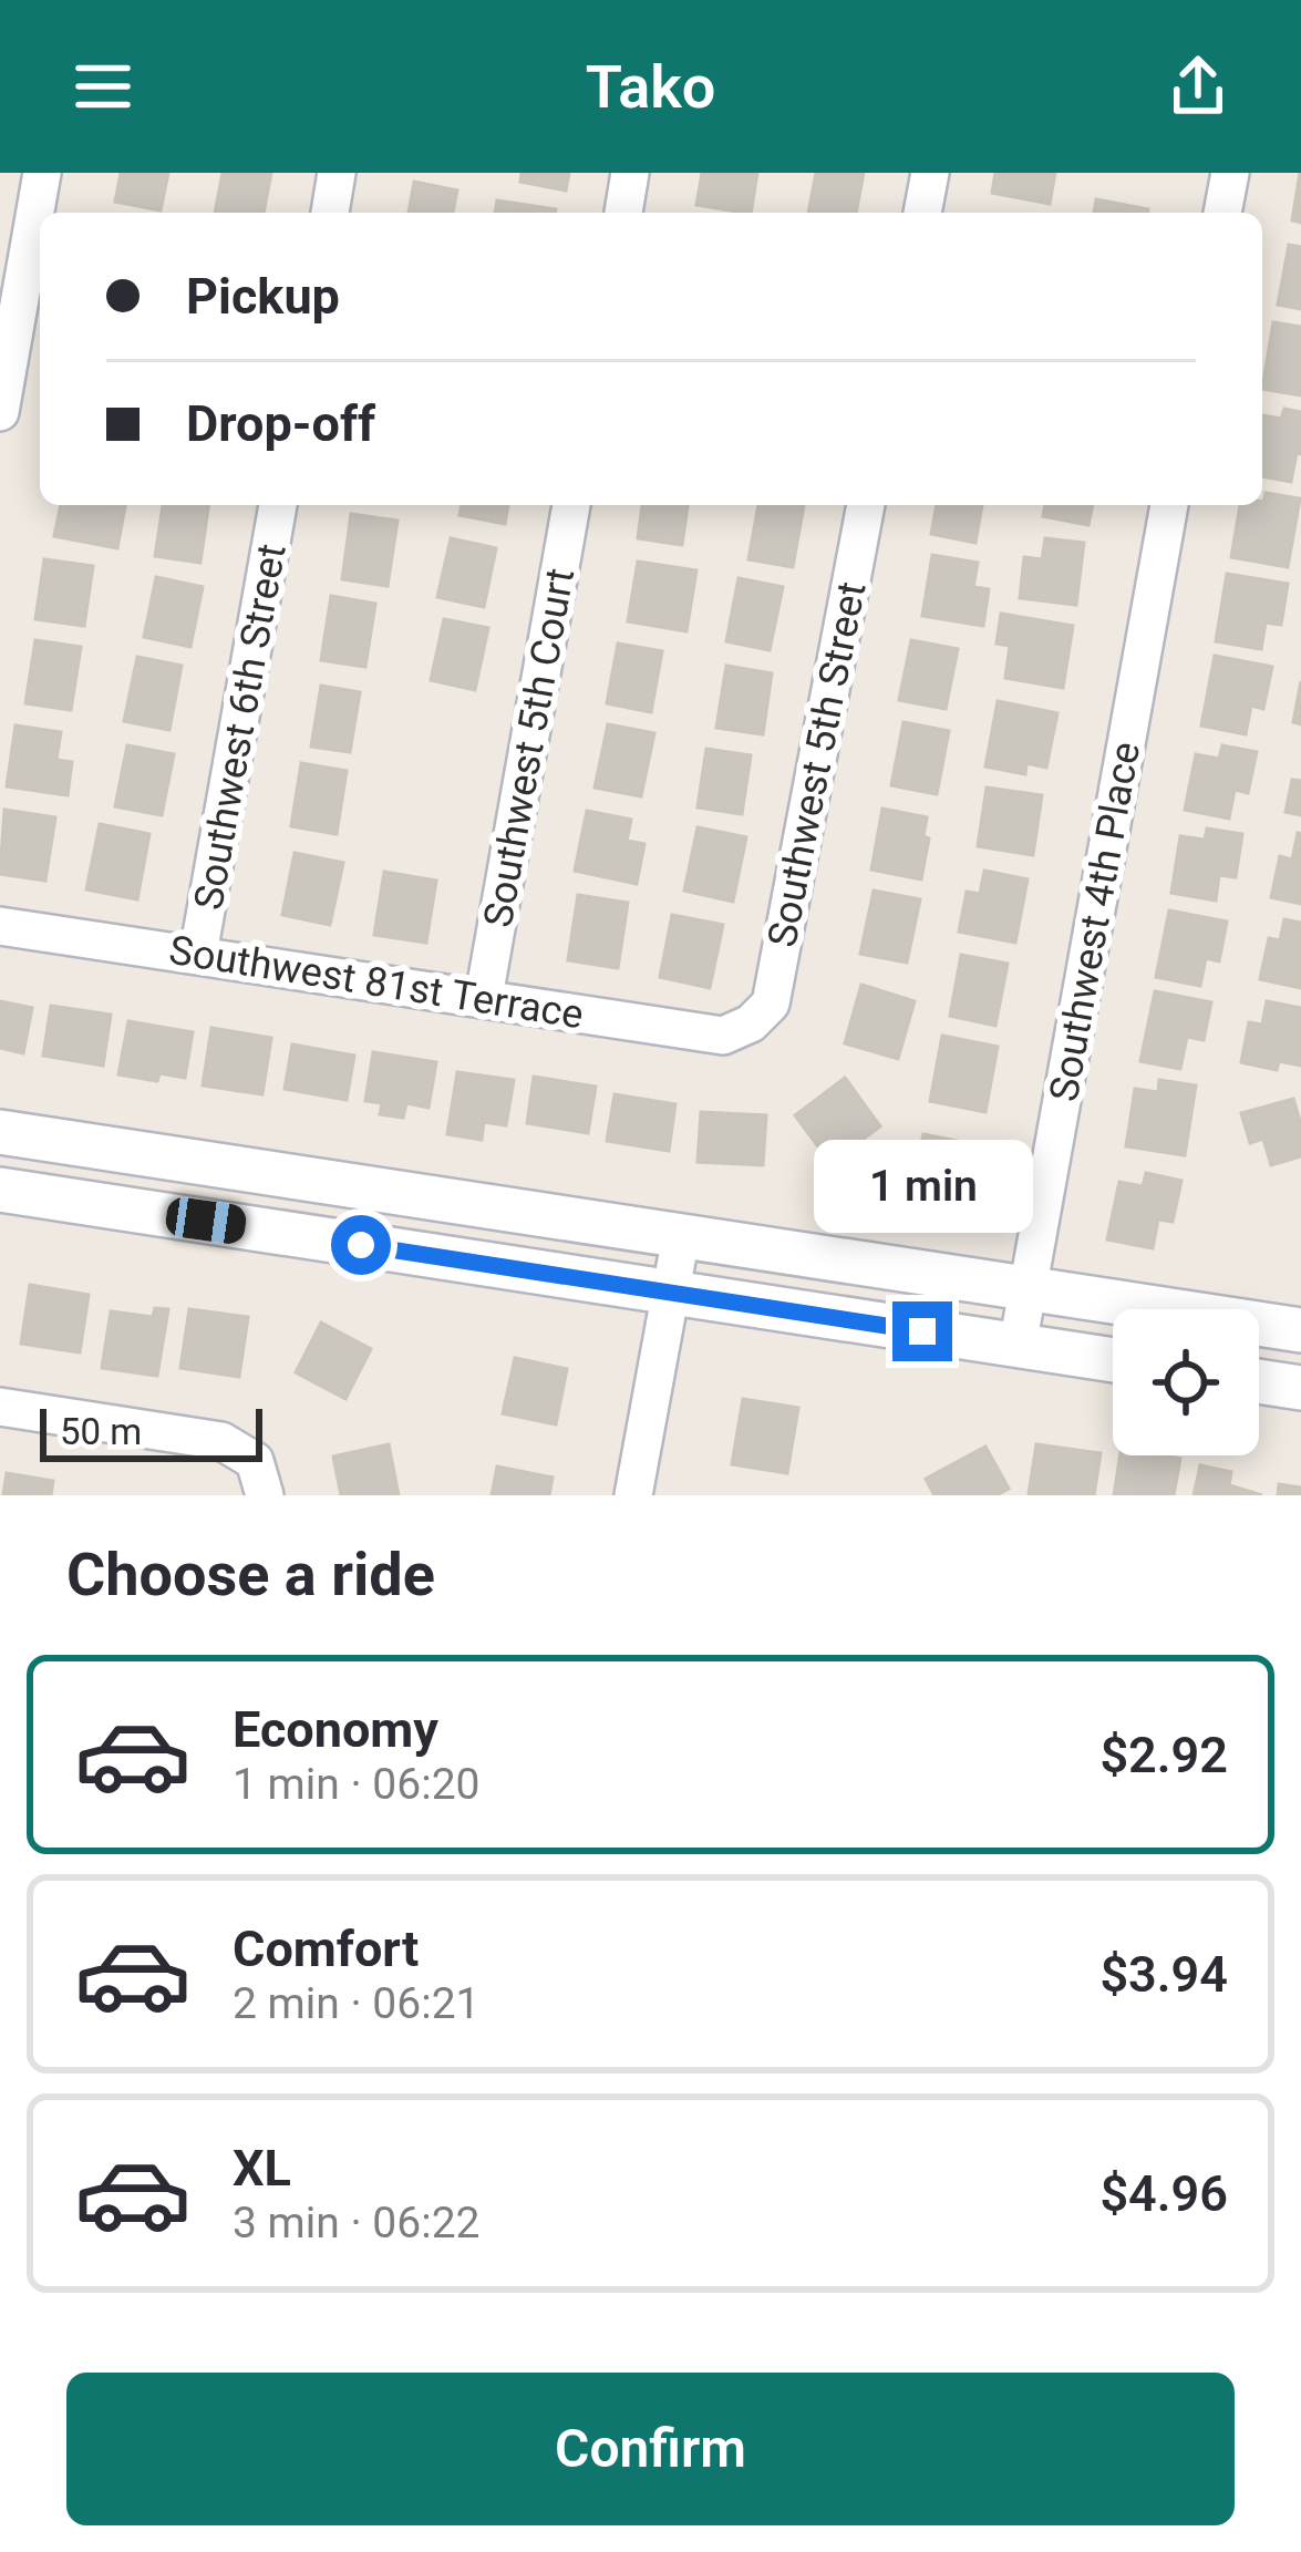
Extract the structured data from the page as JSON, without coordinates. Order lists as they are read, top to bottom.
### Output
{
  "streets": {
    "street": [
      "Southwest 6th Street",
      "Southwest 5th Court",
      "Southwest 5th Street",
      "Southwest 4th Place",
      "Southwest 81st Terrace"
    ]
  },
  "crossings": [
    ["Southwest 6th Street", "Southwest 81st Terrace"],
    ["Southwest 5th Court", "Southwest 81st Terrace"],
    ["Southwest 5th Street", "Southwest 81st Terrace"]
  ],
  "scale_bar": "50 m",
  "page": {
    "header": "Tako",
    "banner": ["Pickup", "Drop-off"],
    "bubble": "1 min",
    "scale": "50 m",
    "heading": "Choose a ride",
    "list": [
      {
        "name": "Economy",
        "note": "1 min · 06:20",
        "value": "$2.92"
      },
      {
        "name": "Comfort",
        "note": "2 min · 06:21",
        "value": "$3.94"
      },
      {
        "name": "XL",
        "note": "3 min · 06:22",
        "value": "$4.96"
      }
    ],
    "buttons": "Confirm"
  }
}
